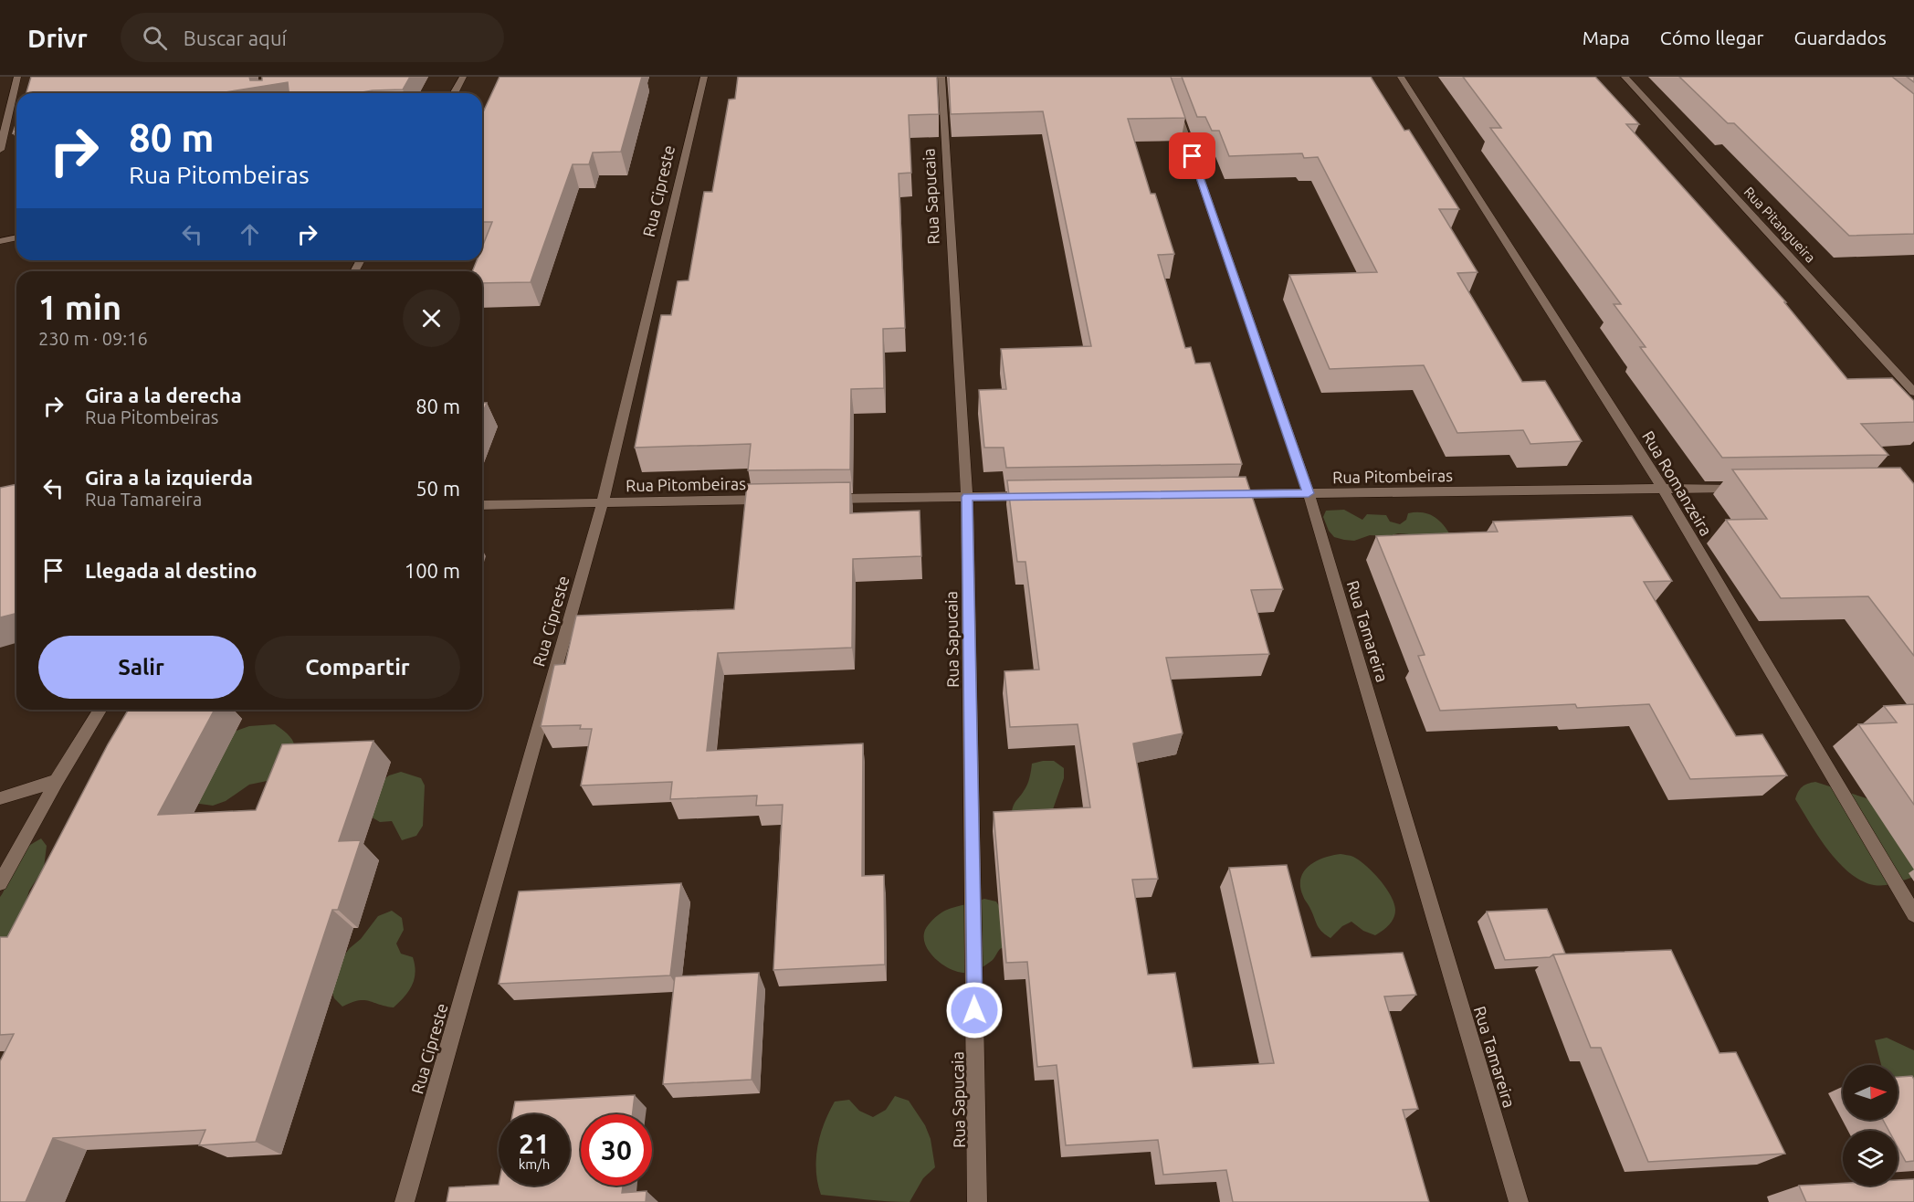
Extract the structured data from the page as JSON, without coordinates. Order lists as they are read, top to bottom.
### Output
{
  "streets": {
    "street": [
      "Rua Cipreste",
      "Rua Sapucaia",
      "Rua Pitangueira",
      "Rua Pitombeiras",
      "Rua Romanzeira",
      "Rua Tamareira"
    ]
  },
  "crossings": [
    ["Rua Cipreste", "Rua Pitombeiras"],
    ["Rua Pitombeiras", "Rua Romanzeira"],
    ["Rua Pitombeiras", "Rua Tamareira"]
  ],
  "north": "right",
  "page": {
    "header": "Drivr",
    "search": "Buscar aquí",
    "nav": ["Mapa", "Cómo llegar", "Guardados"],
    "turn": ["80 m", "Rua Pitombeiras"],
    "heading": ["1 min", "230 m · 09:16"],
    "list": [
      {
        "name": "Gira a la derecha",
        "note": "Rua Pitombeiras",
        "value": "80 m"
      },
      {
        "name": "Gira a la izquierda",
        "note": "Rua Tamareira",
        "value": "50 m"
      },
      {
        "name": "Llegada al destino",
        "value": "100 m"
      }
    ],
    "buttons": ["Salir", "Compartir"],
    "speed": "21 km/h",
    "limit": "30"
  }
}
